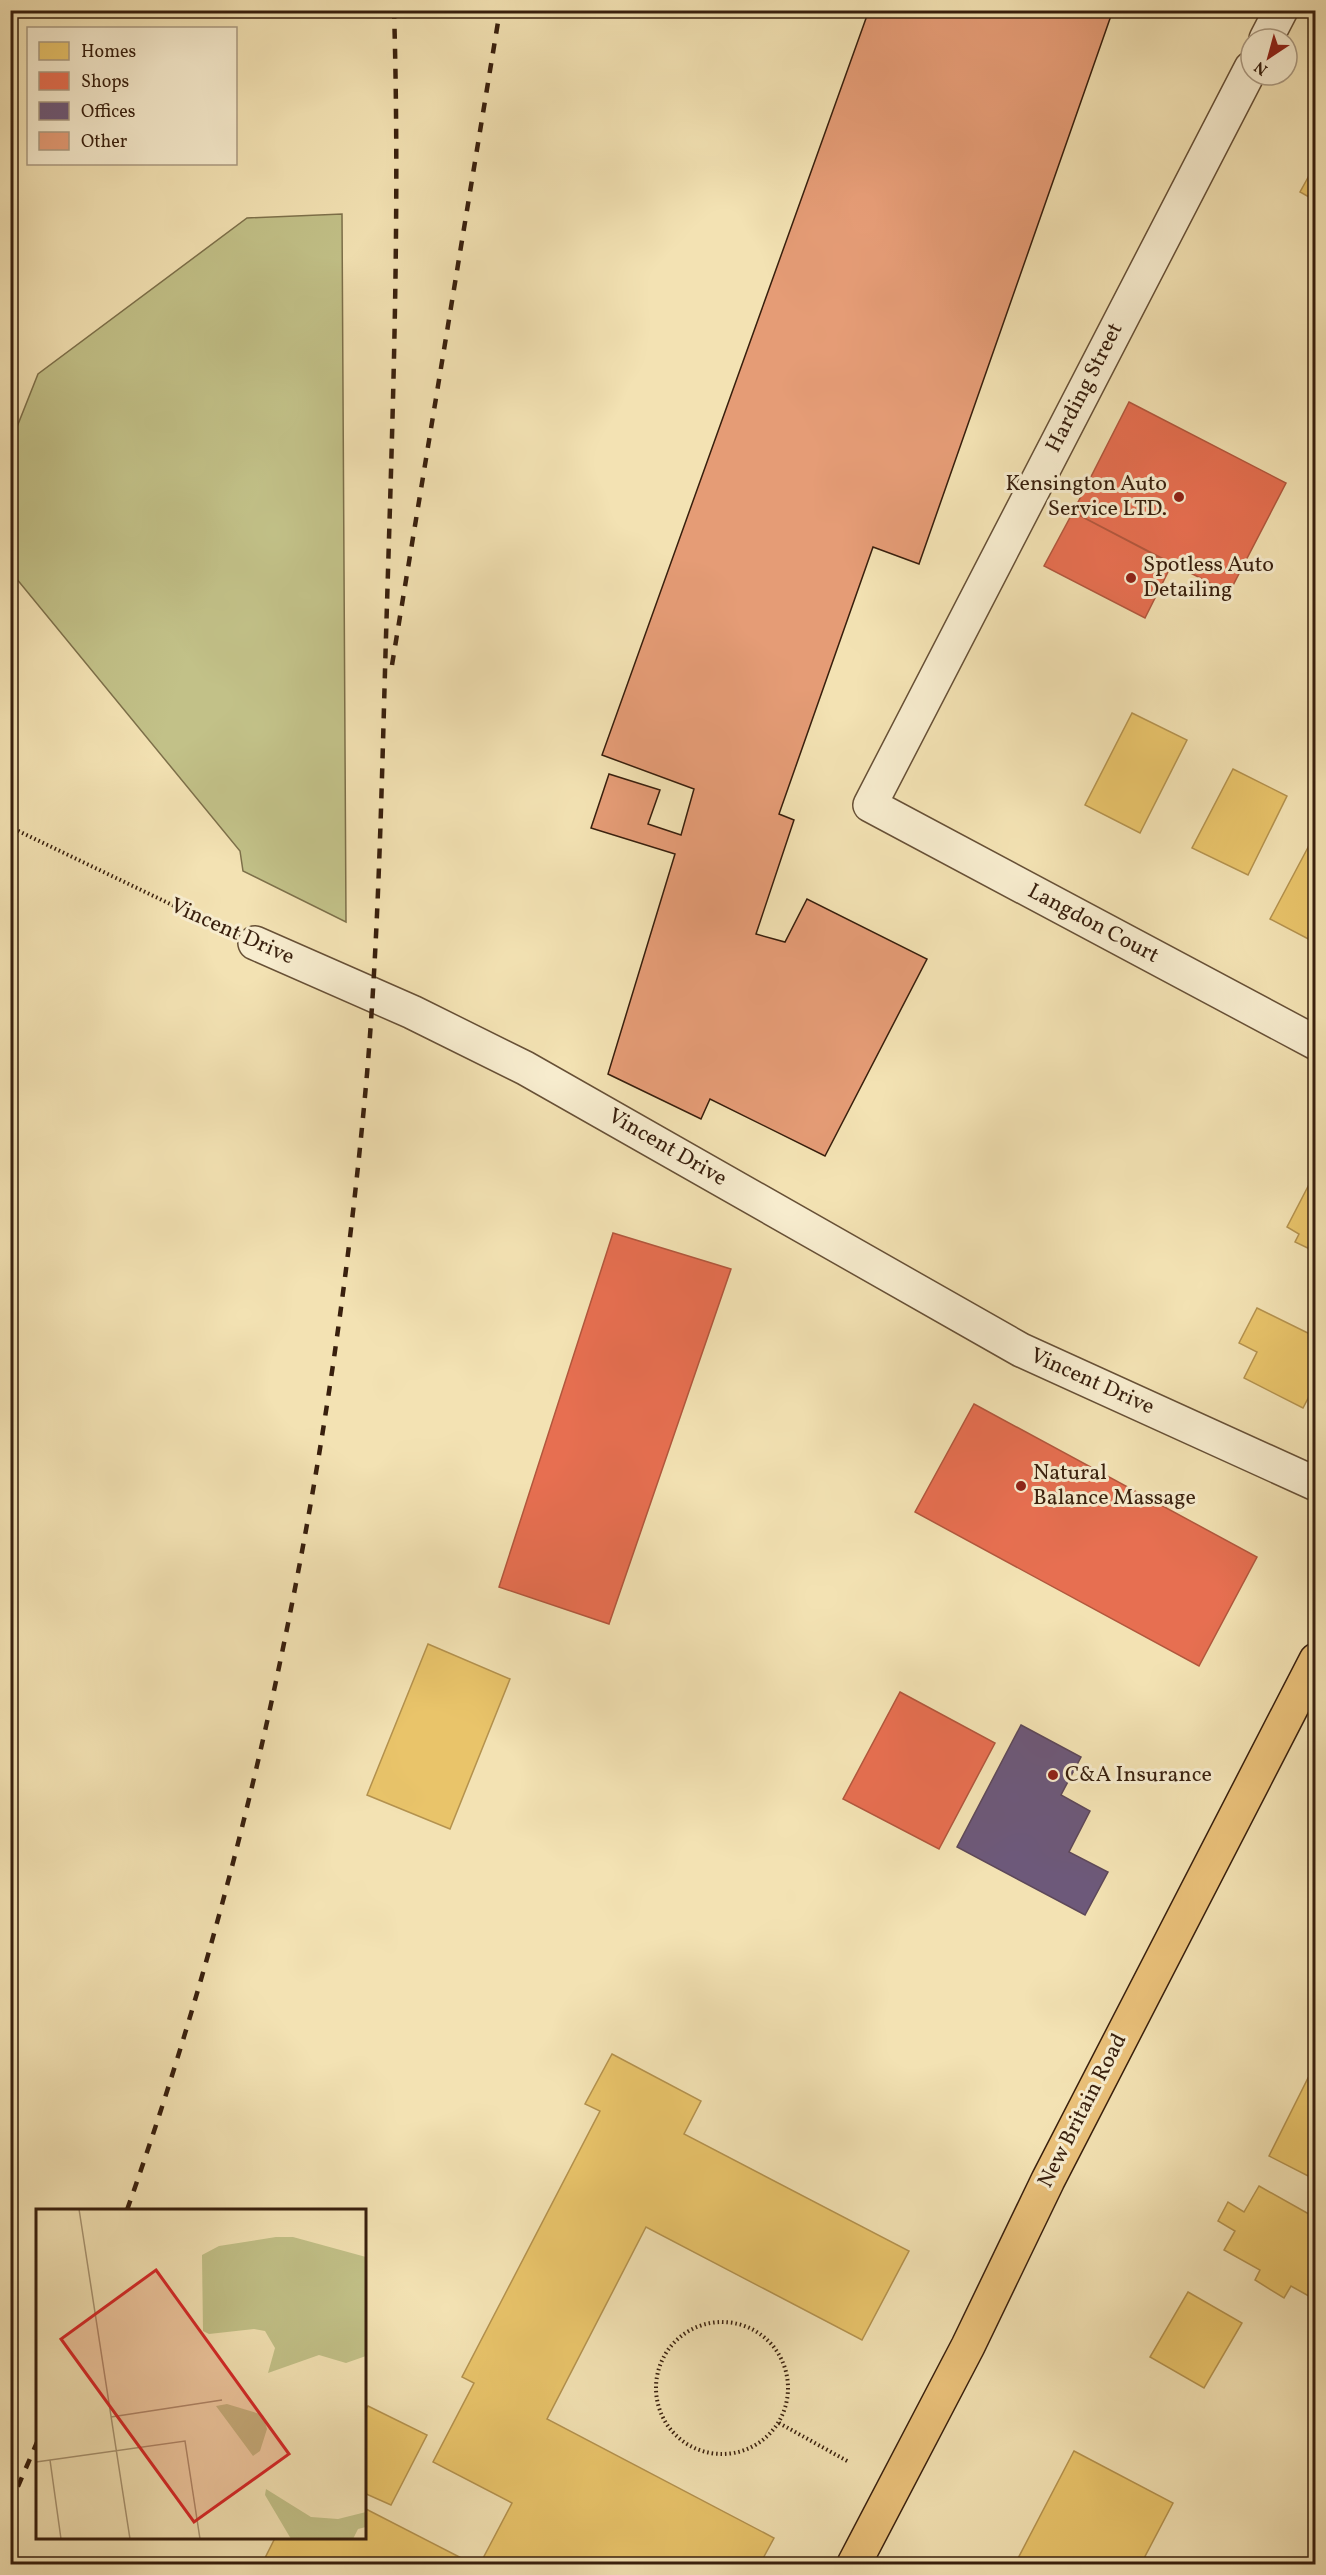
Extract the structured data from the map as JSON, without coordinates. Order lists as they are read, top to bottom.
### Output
{
  "streets": {
    "main road": ["New Britain Road"],
    "street": ["Harding Street", "Langdon Court", "Vincent Drive"]
  },
  "crossings": [
    ["Harding Street", "Langdon Court"]
  ],
  "places": [
    "Kensington Auto Service LTD.",
    "Spotless Auto Detailing",
    "Natural Balance Massage",
    "C&A Insurance"
  ],
  "legend": [
    "Homes",
    "Shops",
    "Offices",
    "Other"
  ],
  "north": "bottom left"
}
